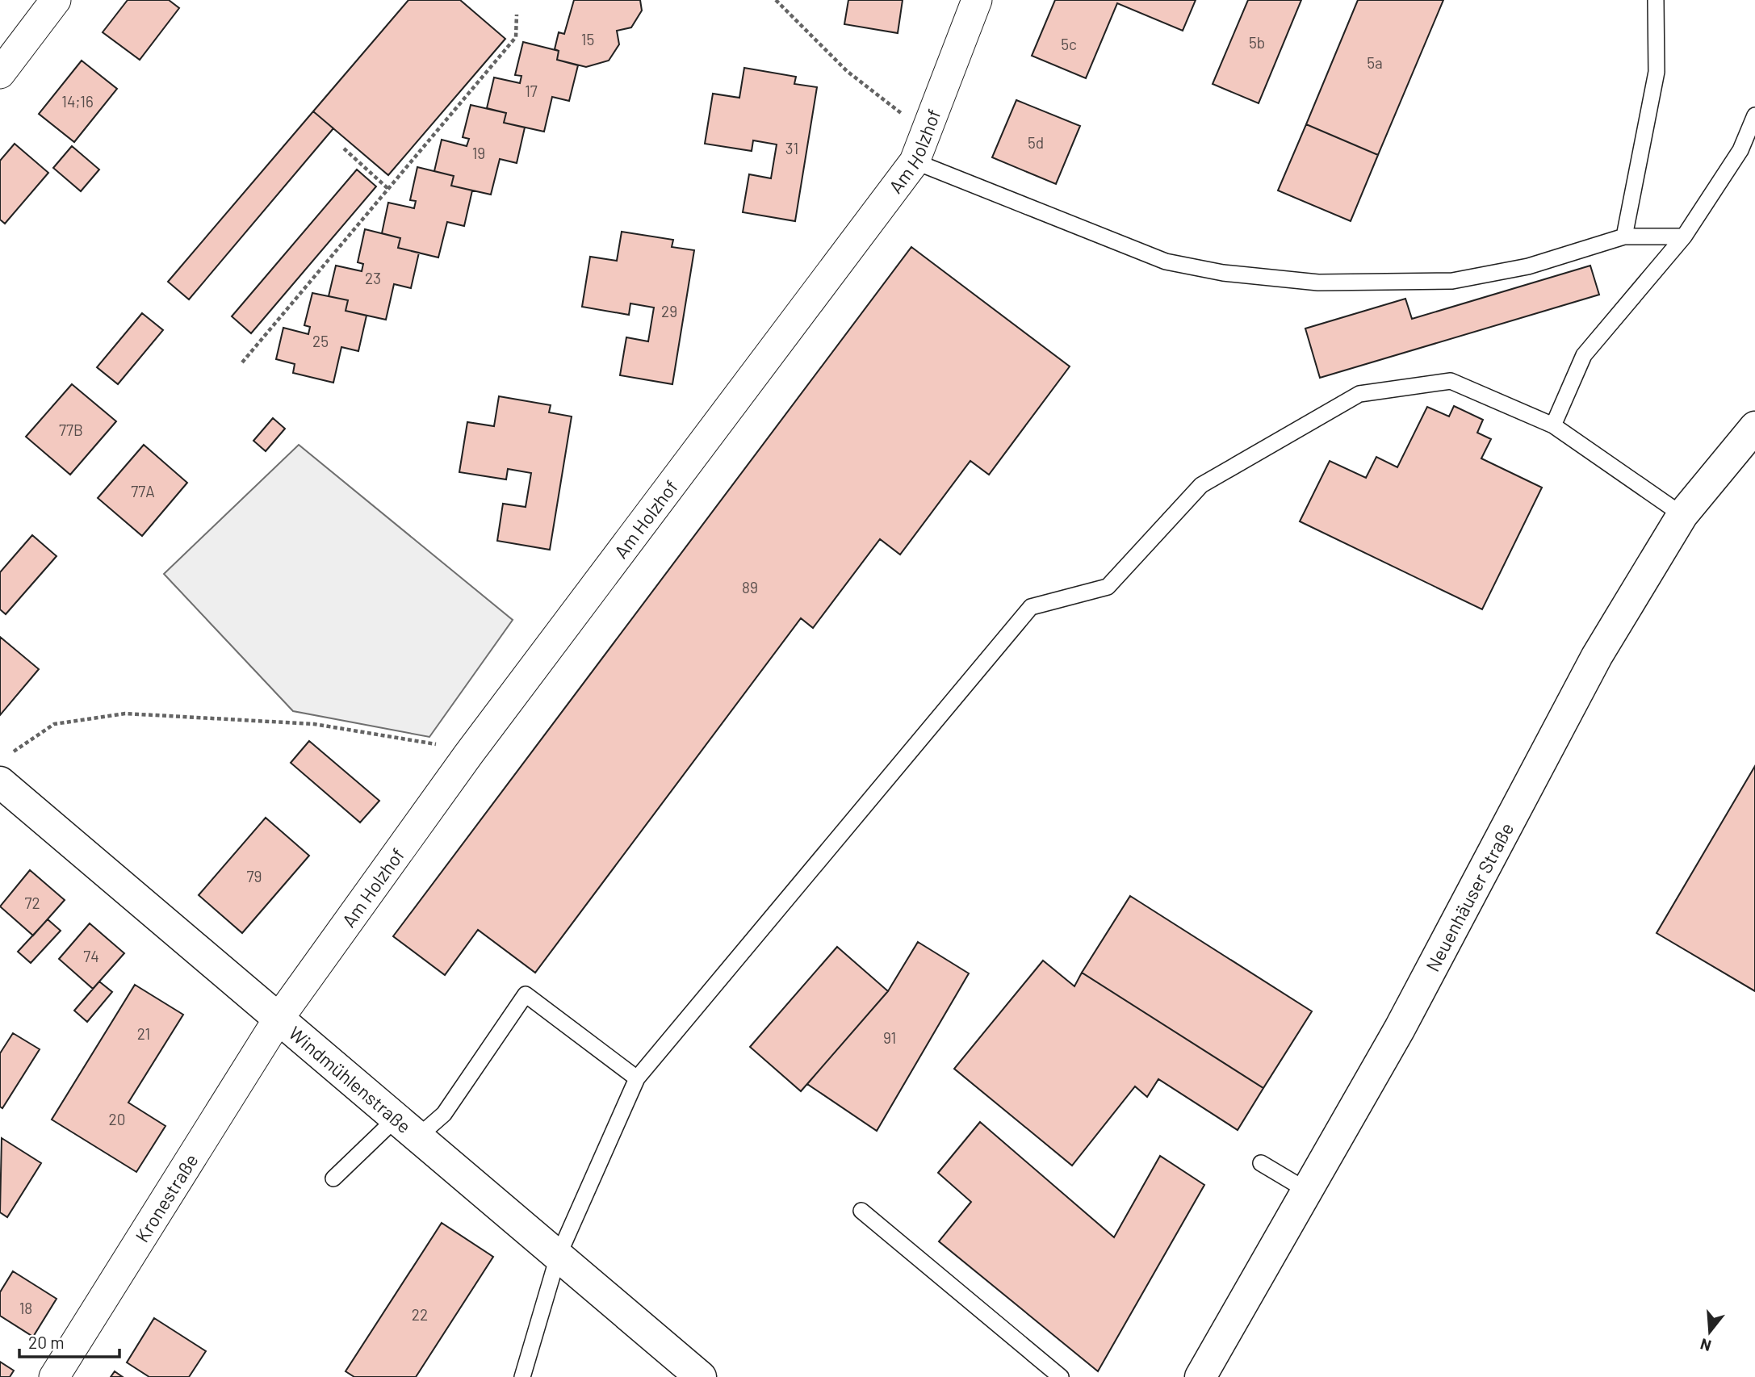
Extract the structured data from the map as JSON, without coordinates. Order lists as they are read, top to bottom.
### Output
{
  "streets": {
    "street": [
      "Am Holzhof",
      "Neuenhäuser Straße",
      "Windmühlenstraße",
      "Kronestraße"
    ]
  },
  "crossings": [
    ["Am Holzhof", "Windmühlenstraße"],
    ["Am Holzhof", "Kronestraße"],
    ["Windmühlenstraße", "Kronestraße"]
  ],
  "house_numbers": [
    "15",
    "5b",
    "5c",
    "5a",
    "17",
    "14;16",
    "5d",
    "31",
    "19",
    "23",
    "29",
    "25",
    "77B",
    "77A",
    "89",
    "79",
    "72",
    "74",
    "21",
    "91",
    "20",
    "18",
    "22"
  ],
  "scale_bar": "20 m",
  "north": "bottom"
}
